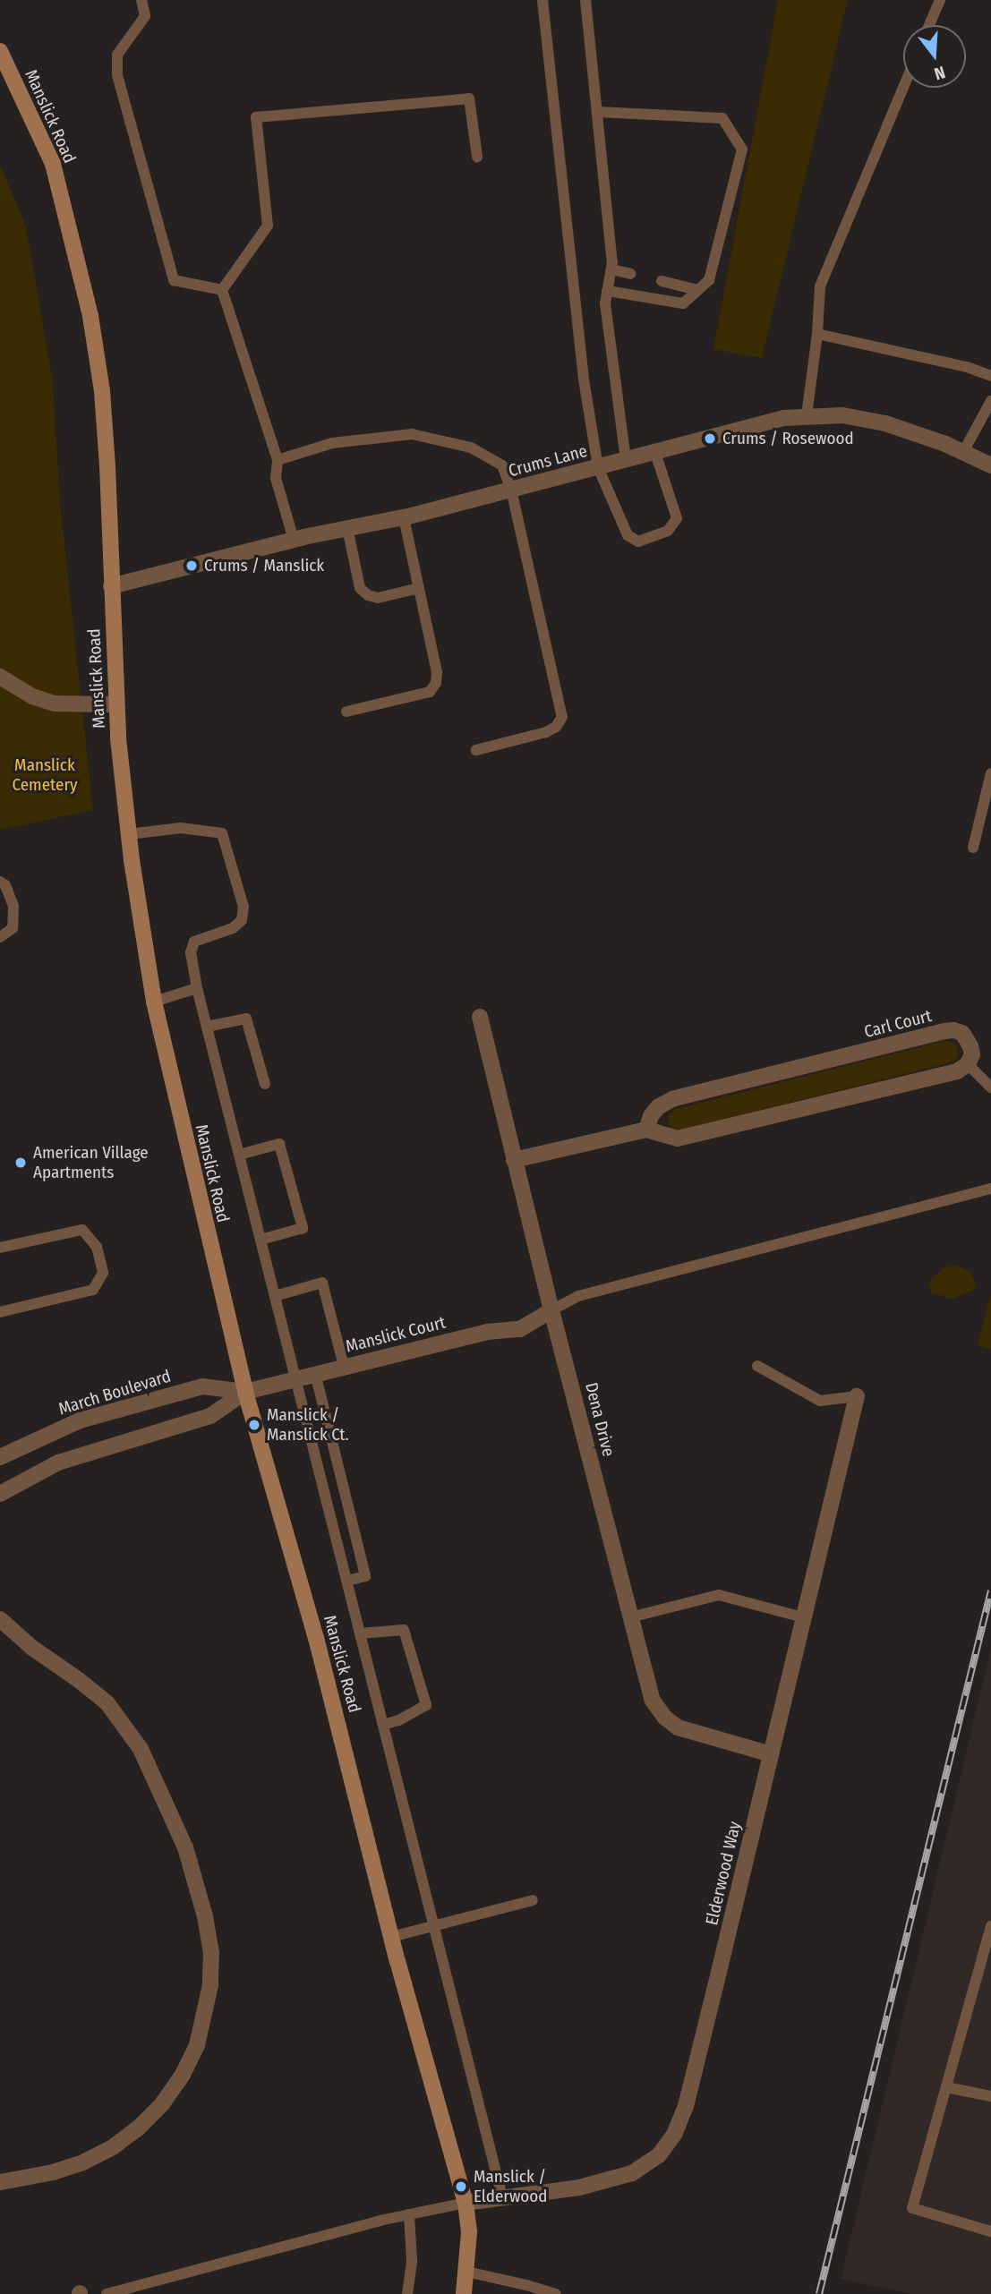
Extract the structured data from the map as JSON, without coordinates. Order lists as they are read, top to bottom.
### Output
{
  "streets": {
    "main road": ["Manslick Road"],
    "street": [
      "Crums Lane",
      "Carl Court",
      "Manslick Court",
      "March Boulevard",
      "Dena Drive",
      "Elderwood Way"
    ]
  },
  "crossings": [
    ["Manslick Road", "Crums Lane"],
    ["Manslick Road", "Manslick Court"],
    ["Manslick Road", "March Boulevard"],
    ["Manslick Road", "Elderwood Way"],
    ["Manslick Court", "March Boulevard"],
    ["Manslick Court", "Dena Drive"],
    ["Dena Drive", "Elderwood Way"]
  ],
  "parks": ["Manslick Cemetery"],
  "places": [
    "Crums / Rosewood",
    "Crums / Manslick",
    "American Village Apartments",
    "Manslick / Manslick Ct.",
    "Manslick / Elderwood"
  ],
  "north": "bottom"
}
